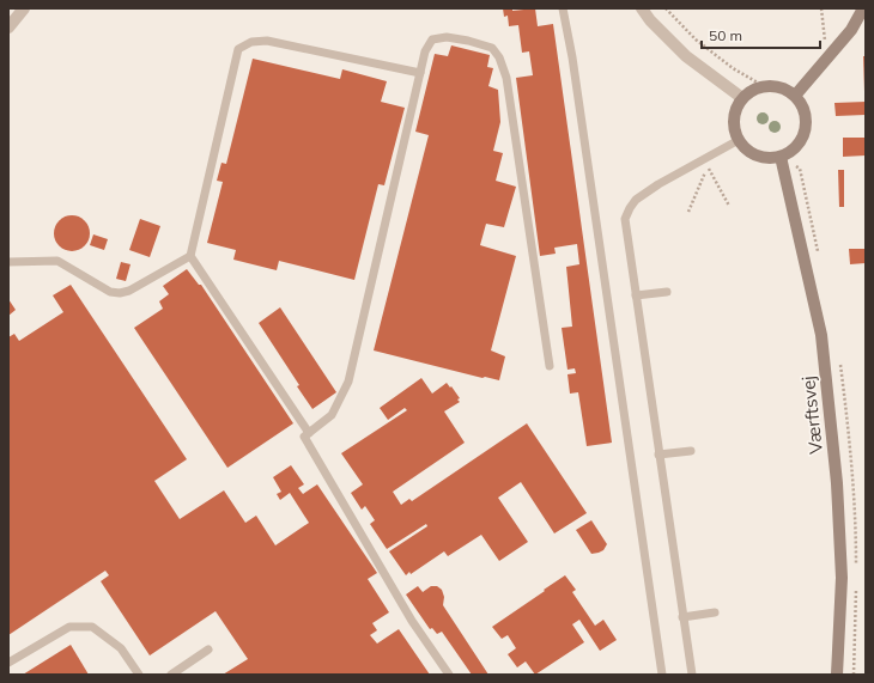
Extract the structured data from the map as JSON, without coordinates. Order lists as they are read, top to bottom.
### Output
{
  "streets": {
    "street": ["Værftsvej"]
  },
  "scale_bar": "50 m"
}
